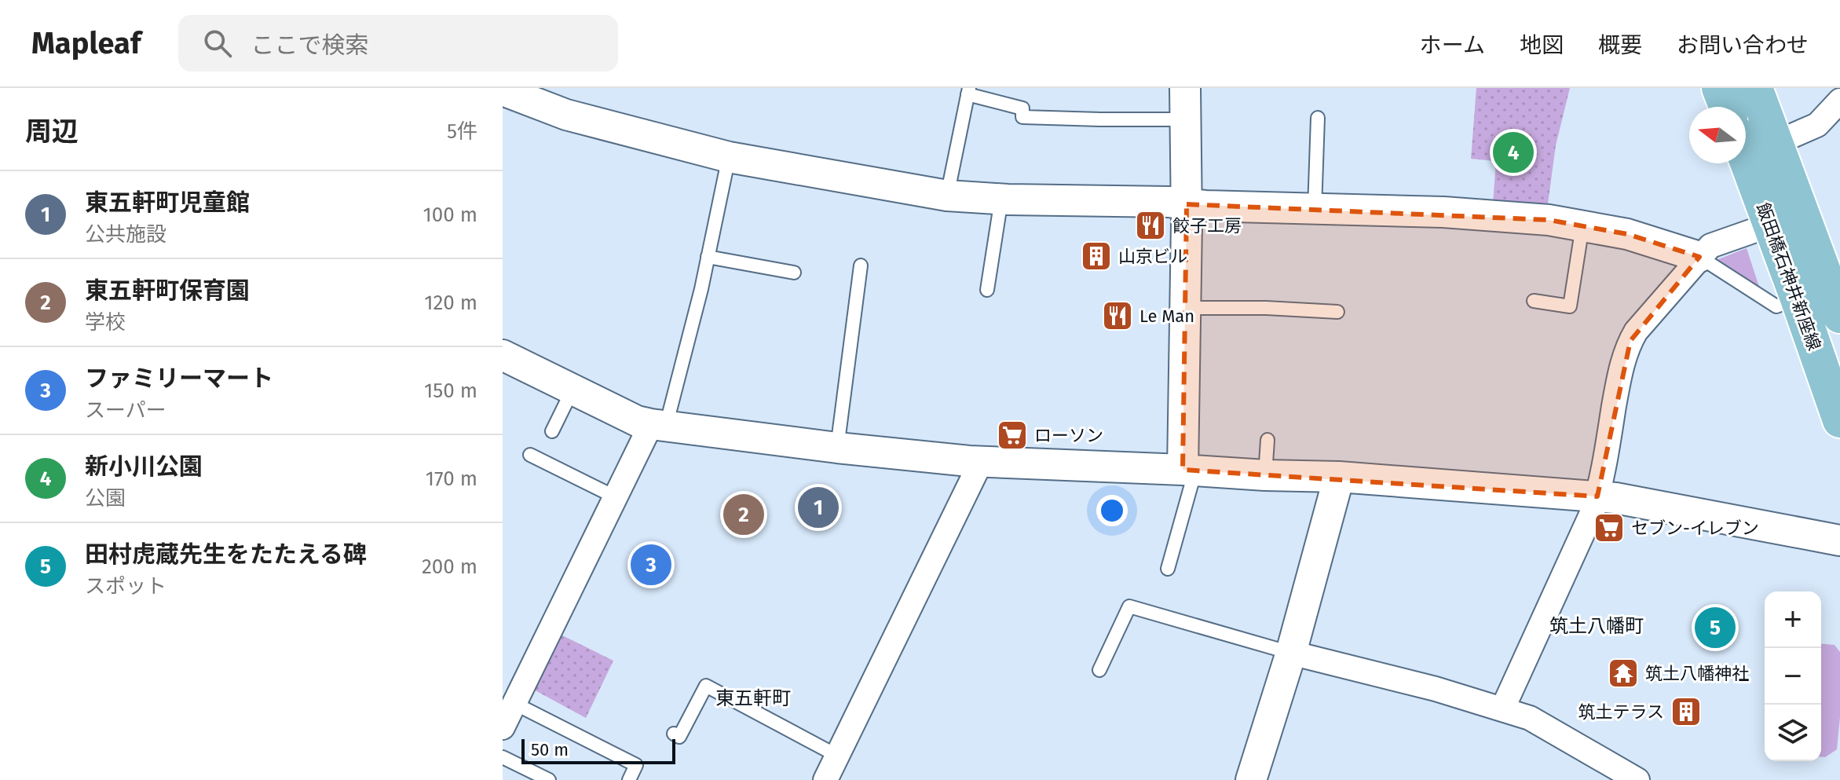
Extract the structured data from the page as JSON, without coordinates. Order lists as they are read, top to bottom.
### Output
{
  "streets": {
    "main road": ["飯田橋石神井新座線"]
  },
  "districts": ["筑土八幡町", "東五軒町"],
  "places": {
    "restaurant": ["餃子工房", "Le Man"],
    "building": ["山京ビル", "筑土テラス"],
    "supermarket": ["ローソン", "セブン-イレブン"],
    "temple": ["筑土八幡神社"]
  },
  "scale_bar": "50 m",
  "north": "left",
  "page": {
    "header": "Mapleaf",
    "search": "ここで検索",
    "nav": [
      "ホーム",
      "地図",
      "概要",
      "お問い合わせ"
    ],
    "heading": ["周辺", "5件"],
    "pins": [
      "4",
      "1",
      "2",
      "3",
      "5"
    ],
    "list": [
      {
        "mark": "1",
        "name": "東五軒町児童館",
        "note": "公共施設",
        "value": "100 m"
      },
      {
        "mark": "2",
        "name": "東五軒町保育園",
        "note": "学校",
        "value": "120 m"
      },
      {
        "mark": "3",
        "name": "ファミリーマート",
        "note": "スーパー",
        "value": "150 m"
      },
      {
        "mark": "4",
        "name": "新小川公園",
        "note": "公園",
        "value": "170 m"
      },
      {
        "mark": "5",
        "name": "田村虎蔵先生をたたえる碑",
        "note": "スポット",
        "value": "200 m"
      }
    ],
    "map_buttons": ["+", "−"],
    "scale": "50 m"
  }
}
